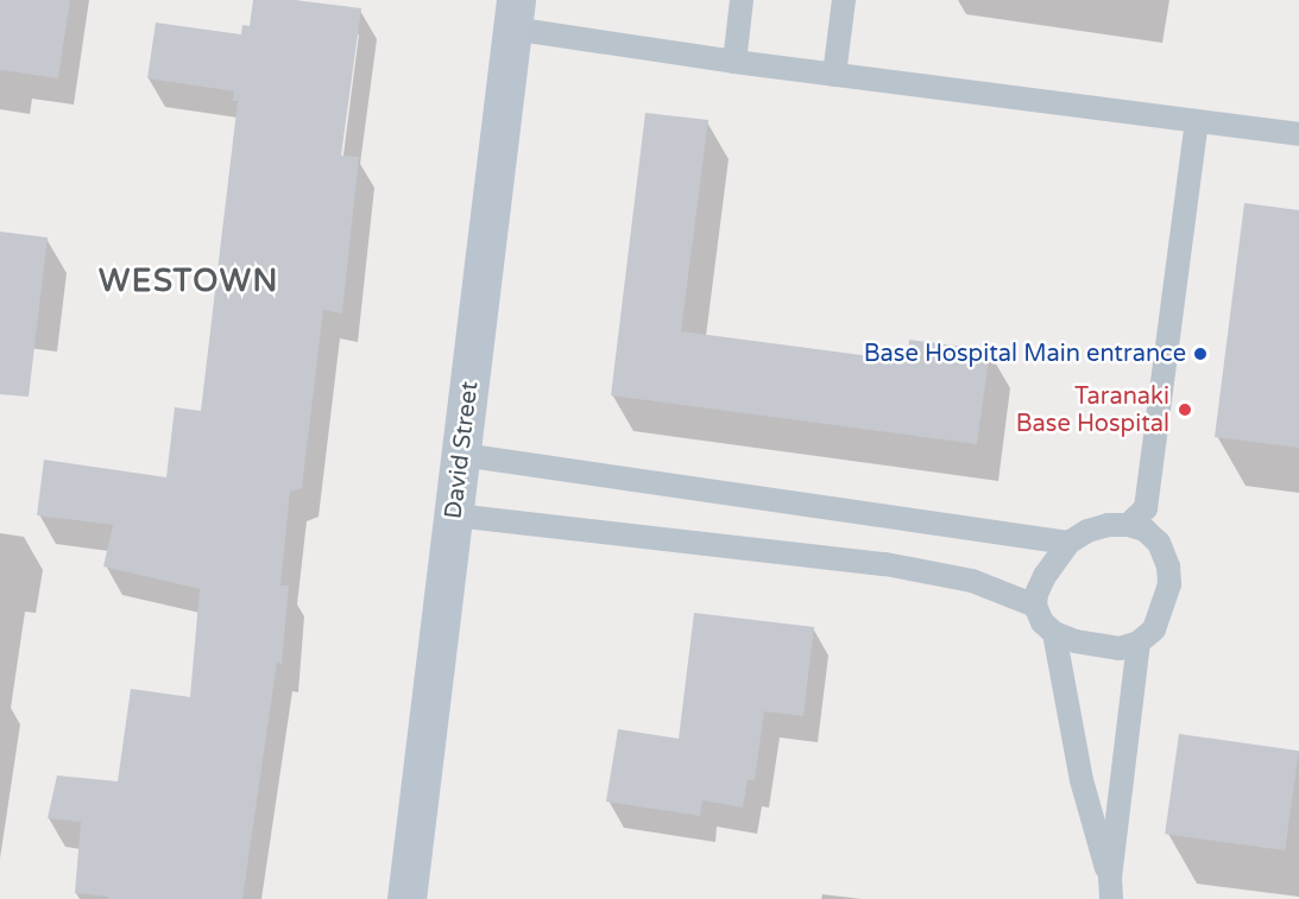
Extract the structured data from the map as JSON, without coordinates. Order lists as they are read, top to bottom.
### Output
{
  "streets": {
    "street": ["David Street"]
  },
  "districts": ["WESTOWN"],
  "places": ["Base Hospital Main entrance", "Taranaki Base Hospital"]
}
